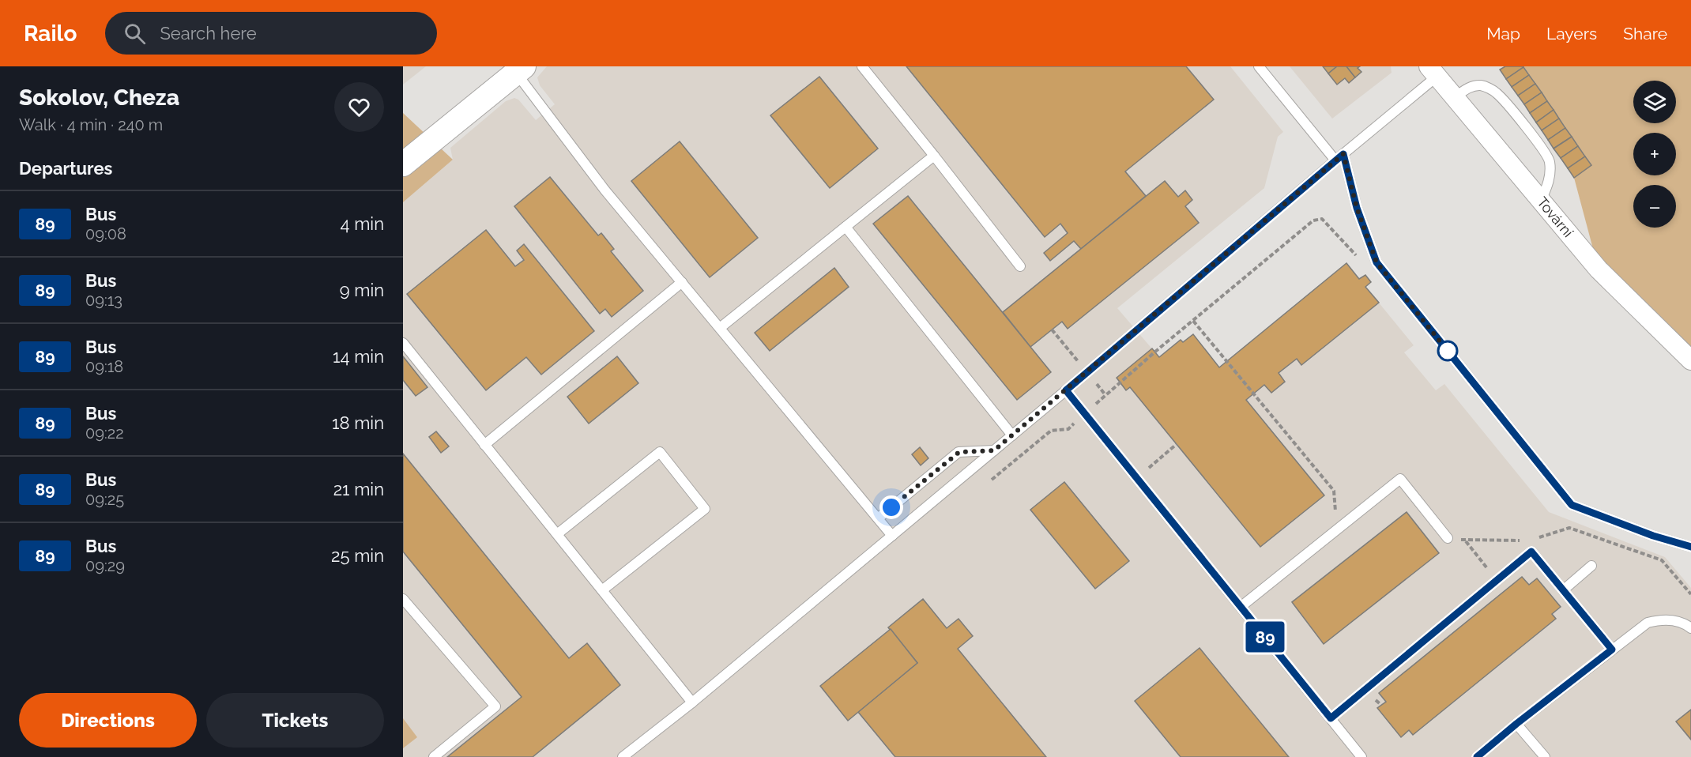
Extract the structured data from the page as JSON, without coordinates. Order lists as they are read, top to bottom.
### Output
{
  "streets": {
    "street": ["Tovární"]
  },
  "lines": ["bus line 89"],
  "page": {
    "header": "Railo",
    "search": "Search here",
    "nav": ["Map", "Layers", "Share"],
    "heading": [
      ["Sokolov, Cheza", "Walk · 4 min · 240 m"],
      "Departures"
    ],
    "on_map": "89",
    "map_buttons": ["+", "−"],
    "list": [
      {
        "mark": "89",
        "name": "Bus",
        "note": "09:08",
        "value": "4 min"
      },
      {
        "mark": "89",
        "name": "Bus",
        "note": "09:13",
        "value": "9 min"
      },
      {
        "mark": "89",
        "name": "Bus",
        "note": "09:18",
        "value": "14 min"
      },
      {
        "mark": "89",
        "name": "Bus",
        "note": "09:22",
        "value": "18 min"
      },
      {
        "mark": "89",
        "name": "Bus",
        "note": "09:25",
        "value": "21 min"
      },
      {
        "mark": "89",
        "name": "Bus",
        "note": "09:29",
        "value": "25 min"
      }
    ],
    "buttons": ["Directions", "Tickets"]
  }
}
